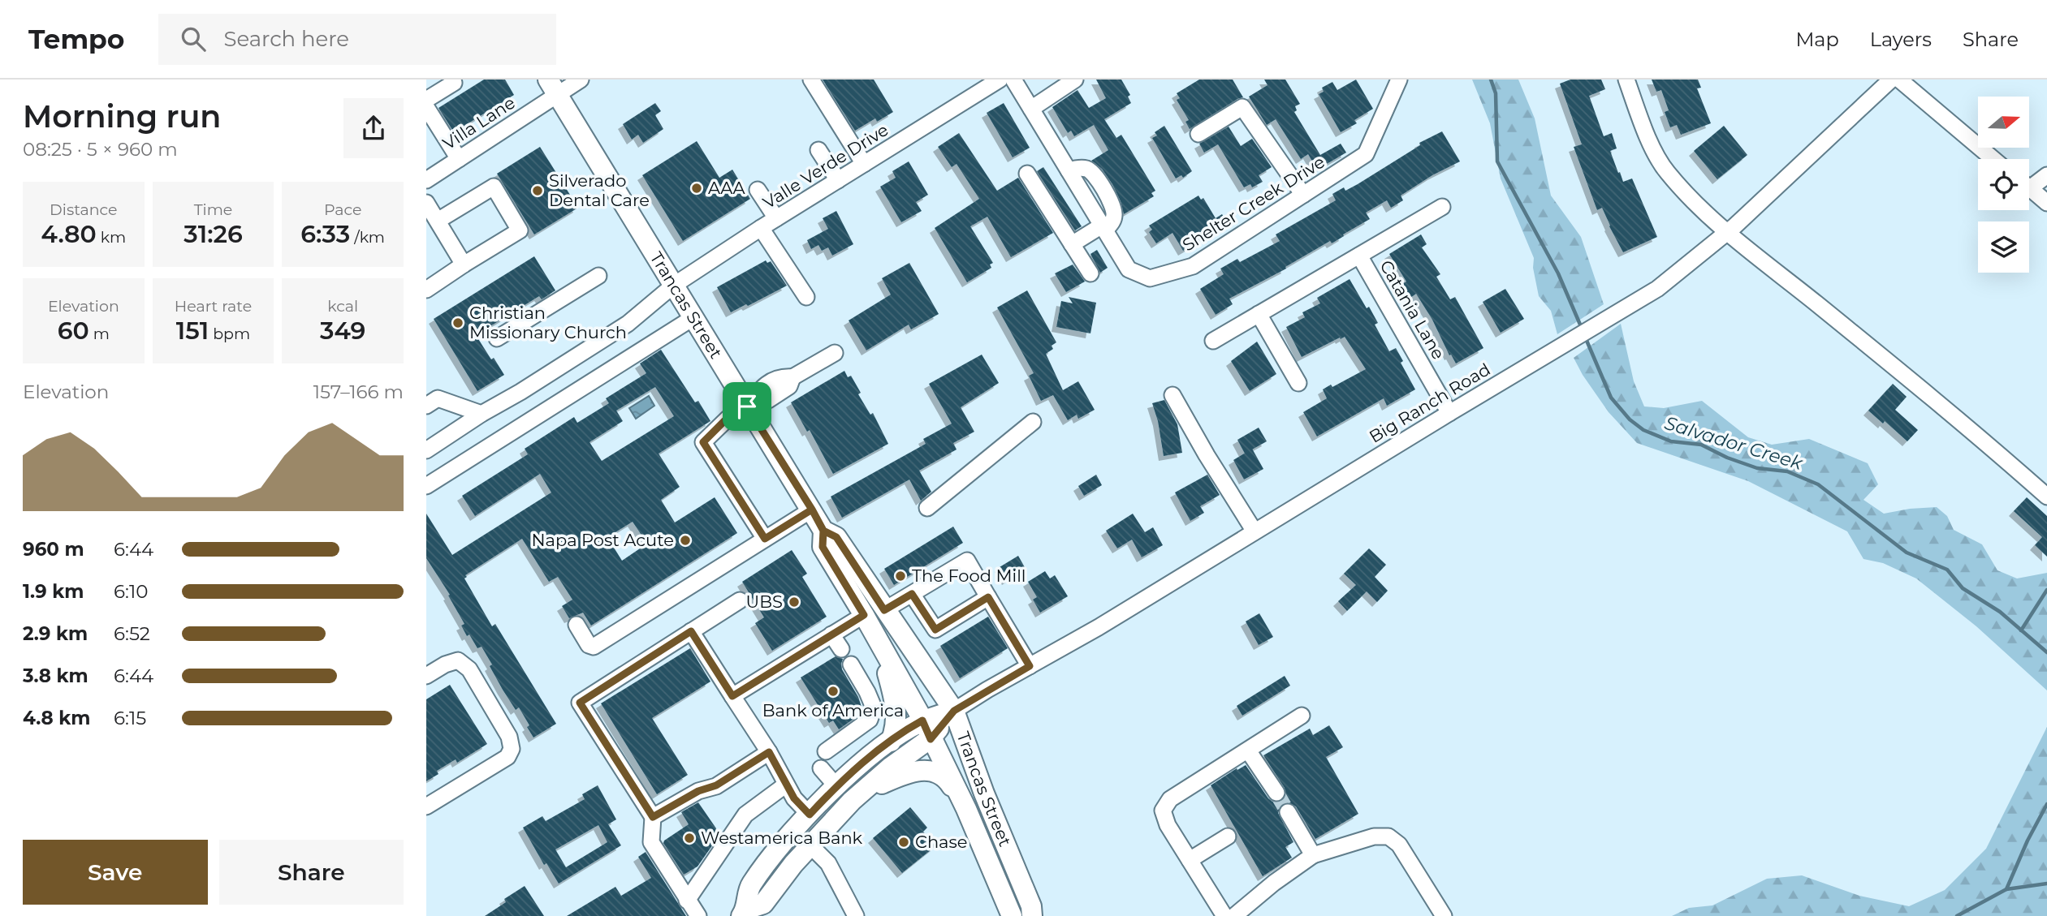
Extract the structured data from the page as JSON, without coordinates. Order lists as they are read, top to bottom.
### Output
{
  "streets": {
    "main road": ["Trancas Street"],
    "street": [
      "Villa Lane",
      "Valle Verde Drive",
      "Shelter Creek Drive",
      "Catania Lane",
      "Big Ranch Road"
    ]
  },
  "crossings": [
    ["Villa Lane", "Trancas Street"],
    ["Valle Verde Drive", "Trancas Street"],
    ["Trancas Street", "Big Ranch Road"],
    ["Catania Lane", "Big Ranch Road"]
  ],
  "water": ["Salvador Creek"],
  "places": [
    "AAA",
    "Silverado Dental Care",
    "Christian Missionary Church",
    "Napa Post Acute",
    "The Food Mill",
    "UBS",
    "Bank of America",
    "Westamerica Bank",
    "Chase"
  ],
  "north": "right",
  "page": {
    "header": "Tempo",
    "search": "Search here",
    "nav": ["Map", "Layers", "Share"],
    "heading": ["Morning run", "08:25 · 5 × 960 m"],
    "stats": [
      ["Distance", "4.80 km"],
      ["Time", "31:26"],
      ["Pace", "6:33 /km"],
      ["Elevation", "60 m"],
      ["Heart rate", "151 bpm"],
      ["kcal", "349"]
    ],
    "chart": ["Elevation", "157–166 m"],
    "list": [
      {
        "name": "960 m",
        "note": "6:44"
      },
      {
        "name": "1.9 km",
        "note": "6:10"
      },
      {
        "name": "2.9 km",
        "note": "6:52"
      },
      {
        "name": "3.8 km",
        "note": "6:44"
      },
      {
        "name": "4.8 km",
        "note": "6:15"
      }
    ],
    "buttons": ["Save", "Share"]
  }
}
